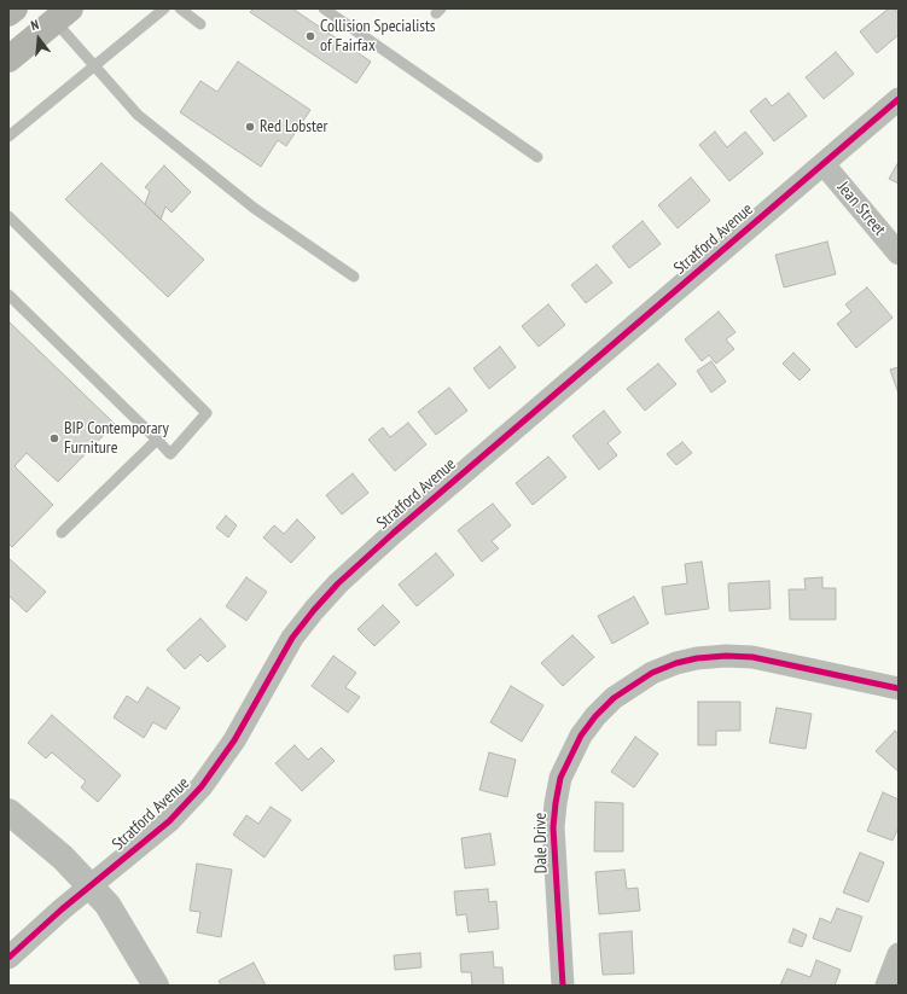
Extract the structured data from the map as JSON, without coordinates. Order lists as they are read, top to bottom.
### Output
{
  "streets": {
    "street": ["Jean Street", "Stratford Avenue", "Dale Drive"]
  },
  "crossings": [
    ["Jean Street", "Stratford Avenue"]
  ],
  "places": ["Collision Specialists of Fairfax", "Red Lobster", "BIP Contemporary Furniture"],
  "north": "top"
}
